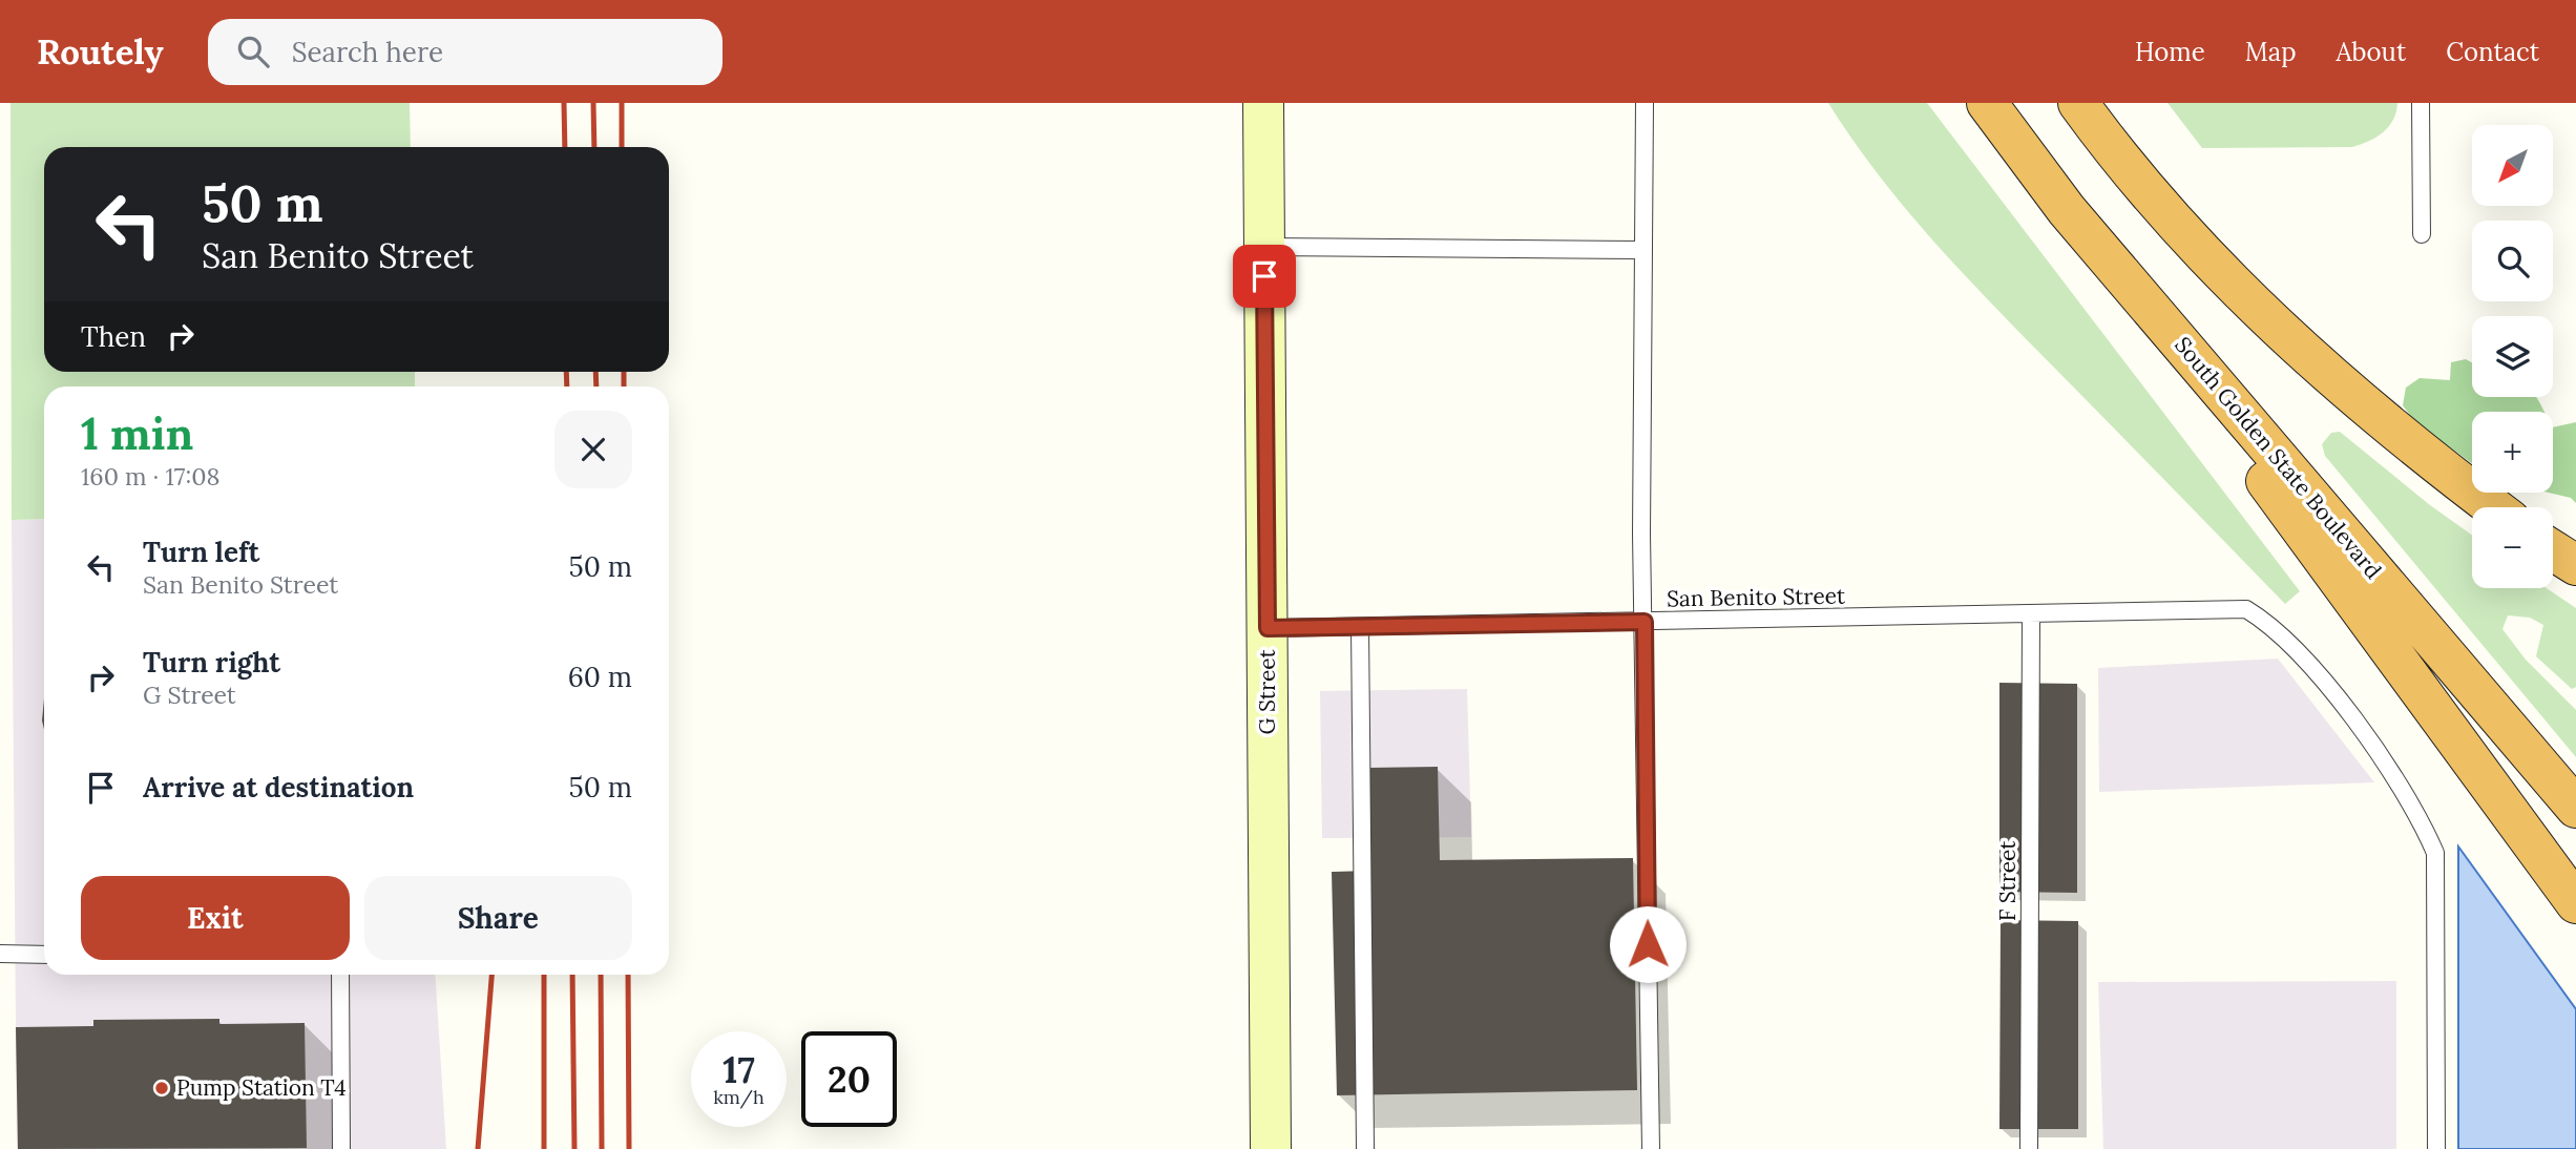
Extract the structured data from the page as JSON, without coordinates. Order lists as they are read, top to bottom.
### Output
{
  "streets": {
    "highway": ["South Golden State Boulevard"],
    "street": ["G Street"],
    "lane": ["San Benito Street", "F Street"]
  },
  "crossings": [
    ["San Benito Street", "G Street"],
    ["San Benito Street", "F Street"]
  ],
  "places": ["Pump Station T4"],
  "north": "bottom left",
  "page": {
    "header": "Routely",
    "search": "Search here",
    "nav": [
      "Home",
      "Map",
      "About",
      "Contact"
    ],
    "map_buttons": ["+", "−"],
    "turn": ["50 m", "San Benito Street"],
    "then": "Then",
    "heading": ["1 min", "160 m · 17:08"],
    "list": [
      {
        "name": "Turn left",
        "note": "San Benito Street",
        "value": "50 m"
      },
      {
        "name": "Turn right",
        "note": "G Street",
        "value": "60 m"
      },
      {
        "name": "Arrive at destination",
        "value": "50 m"
      }
    ],
    "buttons": ["Exit", "Share"],
    "speed": "17 km/h",
    "limit": "20"
  }
}
